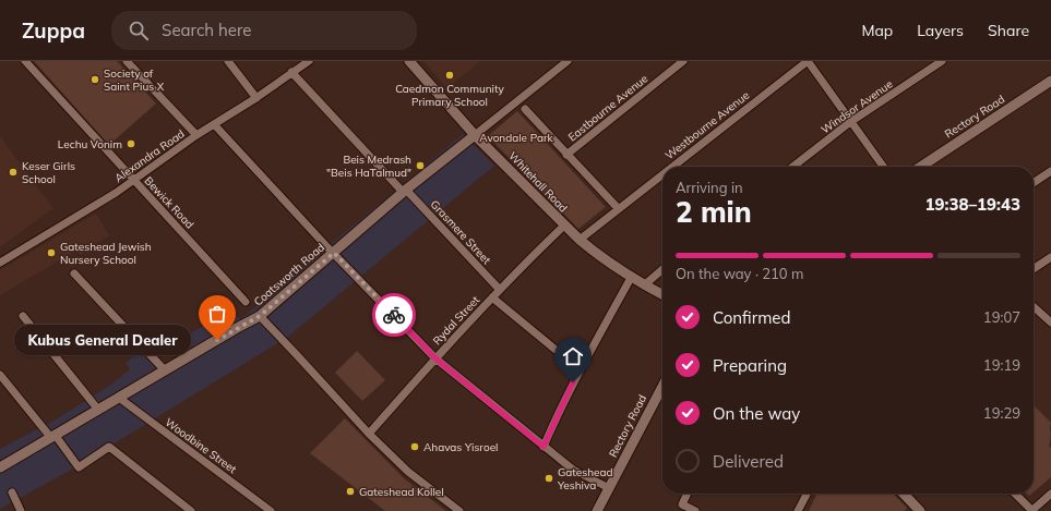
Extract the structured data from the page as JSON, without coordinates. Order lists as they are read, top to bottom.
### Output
{
  "streets": {
    "street": [
      "Windsor Avenue",
      "Eastbourne Avenue",
      "Rectory Road",
      "Westbourne Avenue",
      "Alexandra Road",
      "Whitehall Road",
      "Bewick Road",
      "Grasmere Street",
      "Coatsworth Road",
      "Rydal Street",
      "Woodbine Street"
    ]
  },
  "crossings": [
    ["Westbourne Avenue", "Whitehall Road"],
    ["Alexandra Road", "Bewick Road"],
    ["Alexandra Road", "Grasmere Street"],
    ["Whitehall Road", "Coatsworth Road"],
    ["Whitehall Road", "Rydal Street"],
    ["Grasmere Street", "Coatsworth Road"],
    ["Grasmere Street", "Rydal Street"],
    ["Coatsworth Road", "Woodbine Street"]
  ],
  "parks": ["Avondale Park"],
  "places": [
    "Caedmon Community Primary School",
    "Society of Saint Pius X",
    "Lechu Vonim",
    "Beis Medrash \"Beis HaTalmud\"",
    "Keser Girls School",
    "Gateshead Jewish Nursery School",
    "Kubus General Dealer",
    "Ahavas Yisroel",
    "Gateshead Yeshiva",
    "Gateshead Kollel"
  ],
  "page": {
    "header": "Zuppa",
    "search": "Search here",
    "nav": ["Map", "Layers", "Share"],
    "heading": ["2 min", "Arriving in", "19:38–19:43"],
    "bar": "On the way · 210 m",
    "list": [
      ["Confirmed", "19:07"],
      ["Preparing", "19:19"],
      ["On the way", "19:29"],
      "Delivered"
    ],
    "bubble": "Kubus General Dealer"
  }
}
